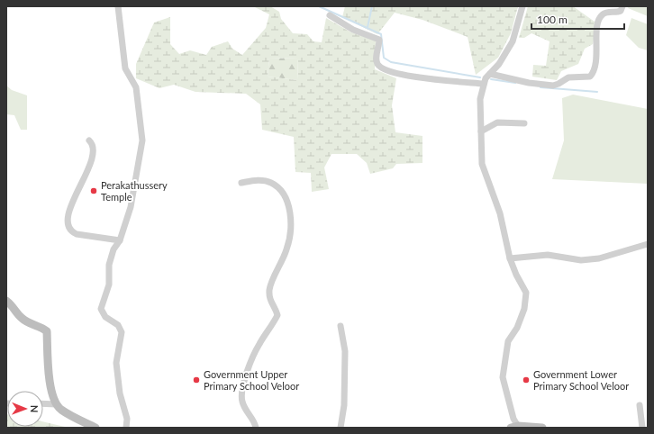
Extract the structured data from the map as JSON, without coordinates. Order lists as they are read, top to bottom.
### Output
{
  "places": ["Perakathussery Temple", "Government Upper Primary School Veloor", "Government Lower Primary School Veloor"],
  "scale_bar": "100 m",
  "north": "right"
}
